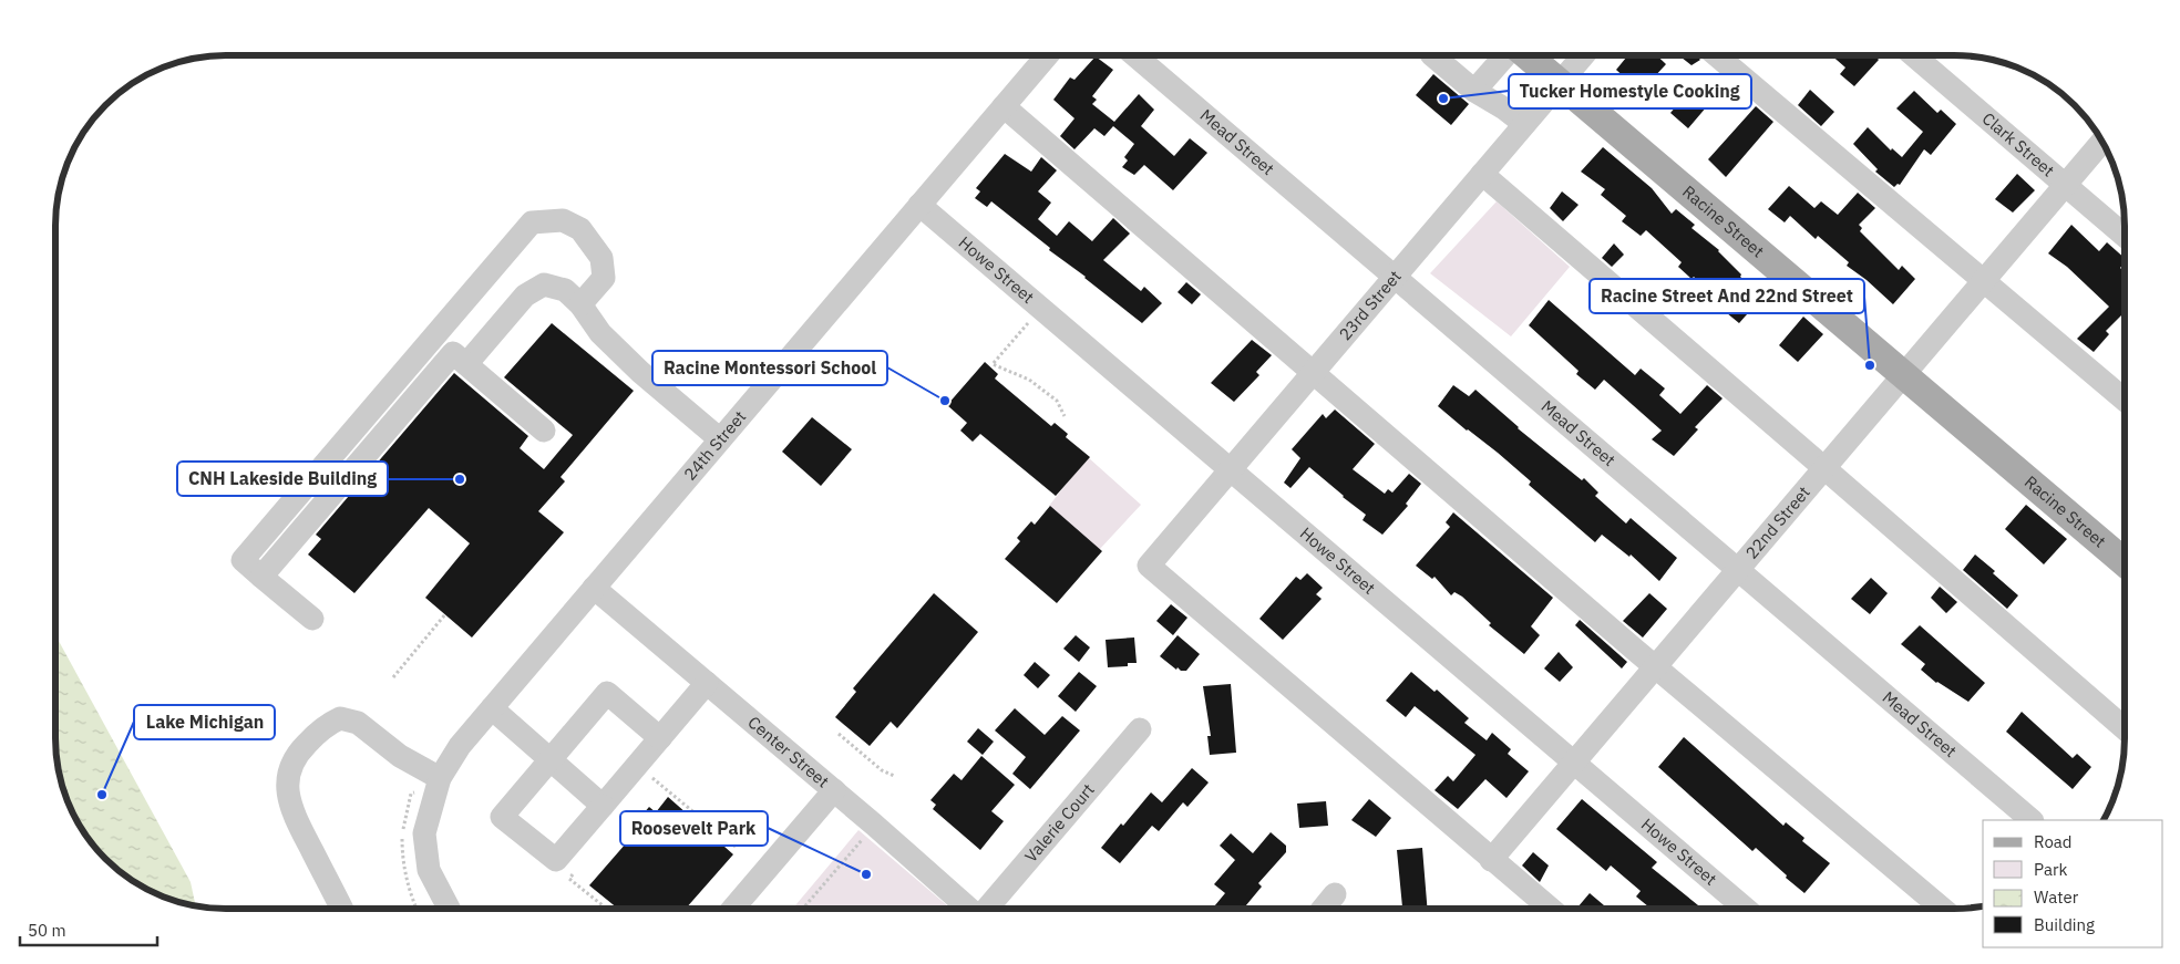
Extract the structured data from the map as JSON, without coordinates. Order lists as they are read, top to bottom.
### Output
{
  "streets": {
    "main road": ["Racine Street"],
    "street": [
      "Mead Street",
      "Clark Street",
      "Howe Street",
      "23rd Street",
      "24th Street",
      "22nd Street",
      "Center Street",
      "Valerie Court"
    ]
  },
  "crossings": [
    ["Mead Street", "23rd Street"],
    ["Mead Street", "22nd Street"],
    ["Clark Street", "22nd Street"],
    ["Racine Street", "23rd Street"],
    ["Racine Street", "22nd Street"],
    ["Howe Street", "23rd Street"],
    ["Howe Street", "24th Street"],
    ["Howe Street", "22nd Street"],
    ["23rd Street", "22nd Street"],
    ["24th Street", "Center Street"]
  ],
  "places": [
    "Tucker Homestyle Cooking",
    "Racine Street And 22nd Street",
    "Racine Montessori School",
    "CNH Lakeside Building",
    "Lake Michigan",
    "Roosevelt Park"
  ],
  "legend": [
    "Road",
    "Park",
    "Water",
    "Building"
  ],
  "scale_bar": "50 m"
}
